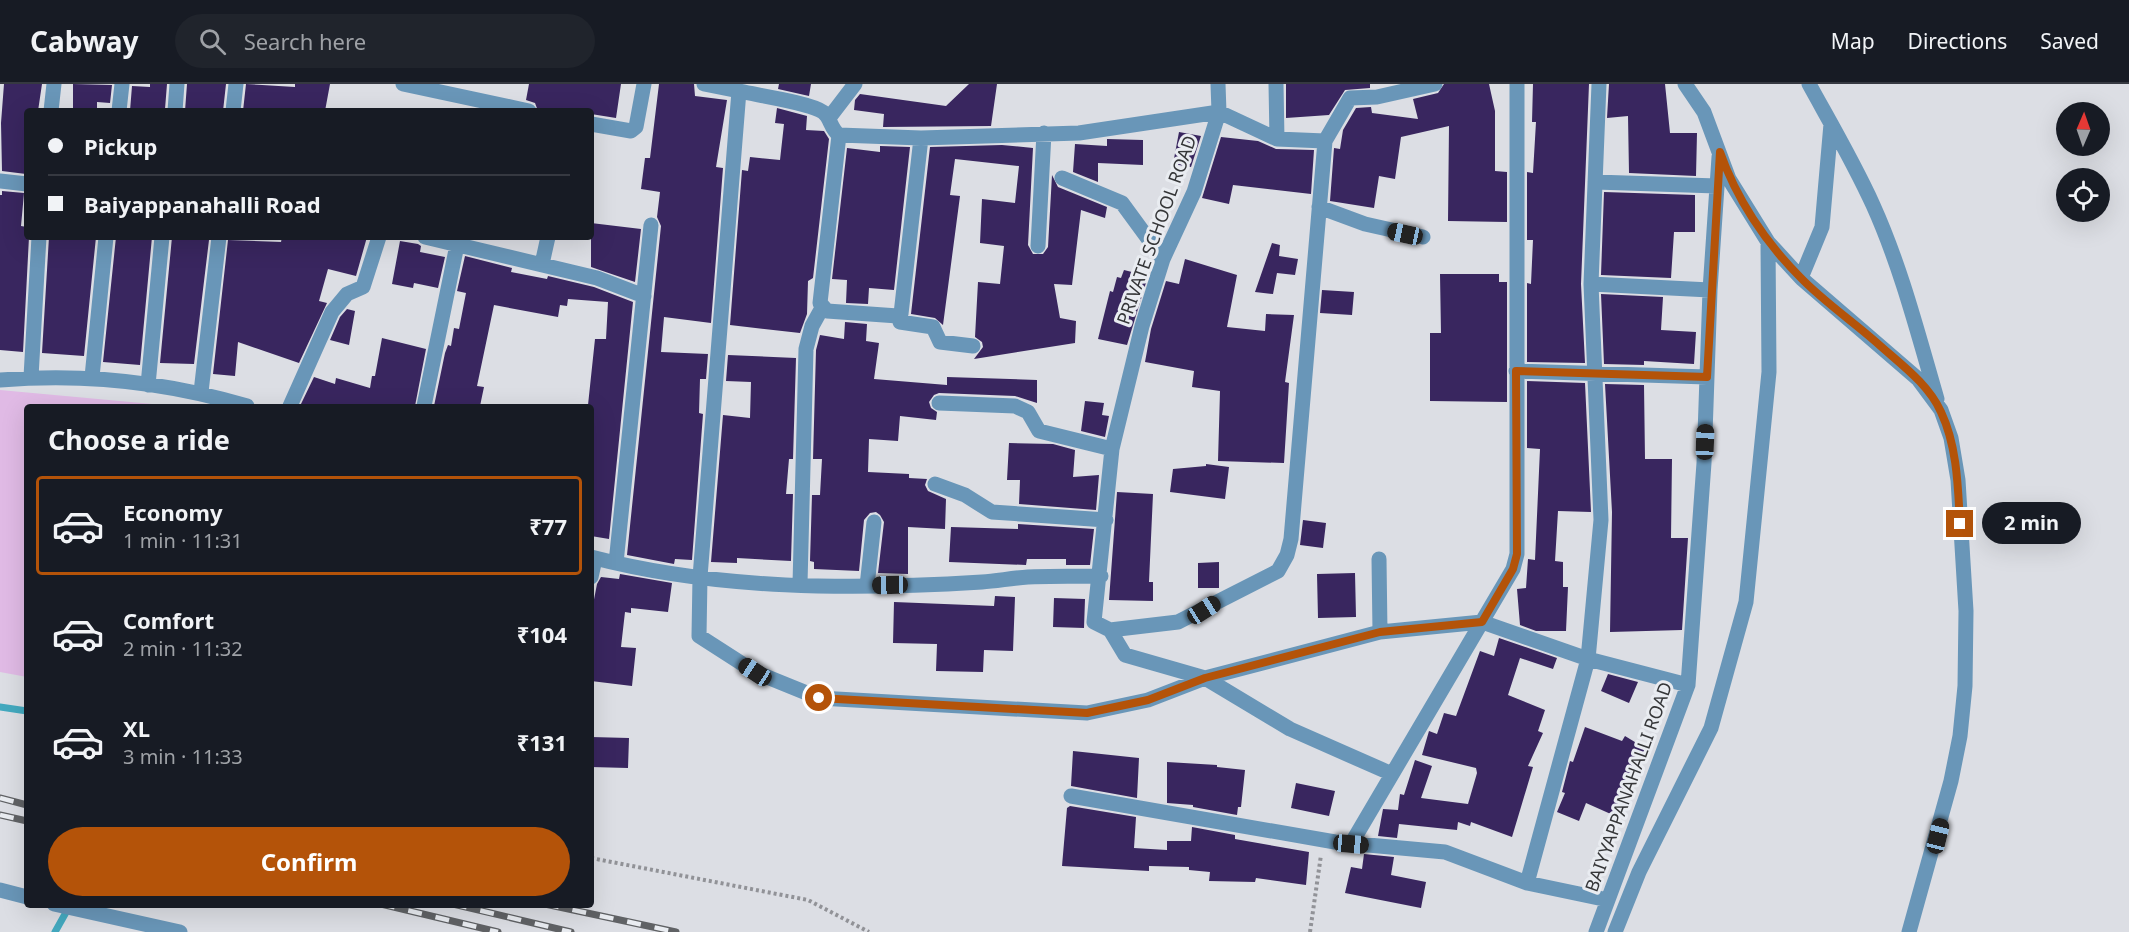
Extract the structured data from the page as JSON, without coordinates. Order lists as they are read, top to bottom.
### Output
{
  "streets": {
    "street": ["PRIVATE SCHOOL ROAD", "BAIYYAPPANAHALLI ROAD"]
  },
  "north": "top",
  "page": {
    "header": "Cabway",
    "search": "Search here",
    "nav": ["Map", "Directions", "Saved"],
    "banner": ["Pickup", "Baiyappanahalli Road"],
    "heading": "Choose a ride",
    "list": [
      {
        "name": "Economy",
        "note": "1 min · 11:31",
        "value": "₹77"
      },
      {
        "name": "Comfort",
        "note": "2 min · 11:32",
        "value": "₹104"
      },
      {
        "name": "XL",
        "note": "3 min · 11:33",
        "value": "₹131"
      }
    ],
    "bubble": "2 min",
    "buttons": "Confirm"
  }
}
